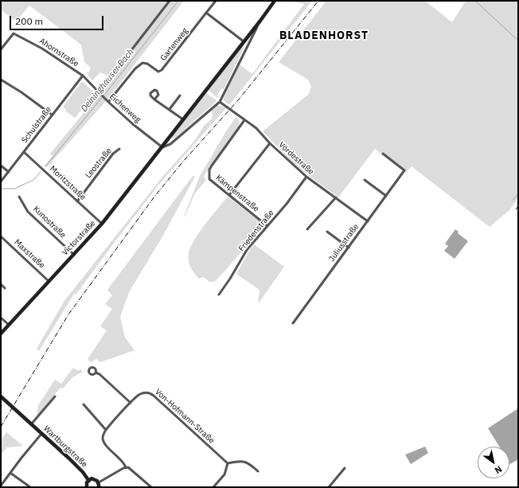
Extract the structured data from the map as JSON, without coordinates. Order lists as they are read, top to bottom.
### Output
{
  "streets": {
    "street": [
      "Gartenweg",
      "Ahornstraße",
      "Eichenweg",
      "Schulstraße",
      "Vördestraße",
      "Leostraße",
      "Moritzstraße",
      "Kämpenstraße",
      "Kunostraße",
      "Friedenstraße",
      "Victorstraße",
      "Juliusstraße",
      "Maxstraße",
      "Von-Hofmann-Straße",
      "Wartburgstraße"
    ]
  },
  "crossings": [
    ["Gartenweg", "Eichenweg"],
    ["Ahornstraße", "Eichenweg"],
    ["Ahornstraße", "Schulstraße"],
    ["Eichenweg", "Schulstraße"],
    ["Eichenweg", "Victorstraße"],
    ["Schulstraße", "Moritzstraße"],
    ["Vördestraße", "Kämpenstraße"],
    ["Vördestraße", "Friedenstraße"],
    ["Vördestraße", "Victorstraße"],
    ["Vördestraße", "Juliusstraße"],
    ["Leostraße", "Moritzstraße"],
    ["Moritzstraße", "Victorstraße"],
    ["Kämpenstraße", "Friedenstraße"],
    ["Kunostraße", "Victorstraße"],
    ["Victorstraße", "Maxstraße"]
  ],
  "districts": ["BLADENHORST"],
  "water": ["Deininghauser Bach"],
  "scale_bar": "200 m",
  "north": "bottom right"
}
